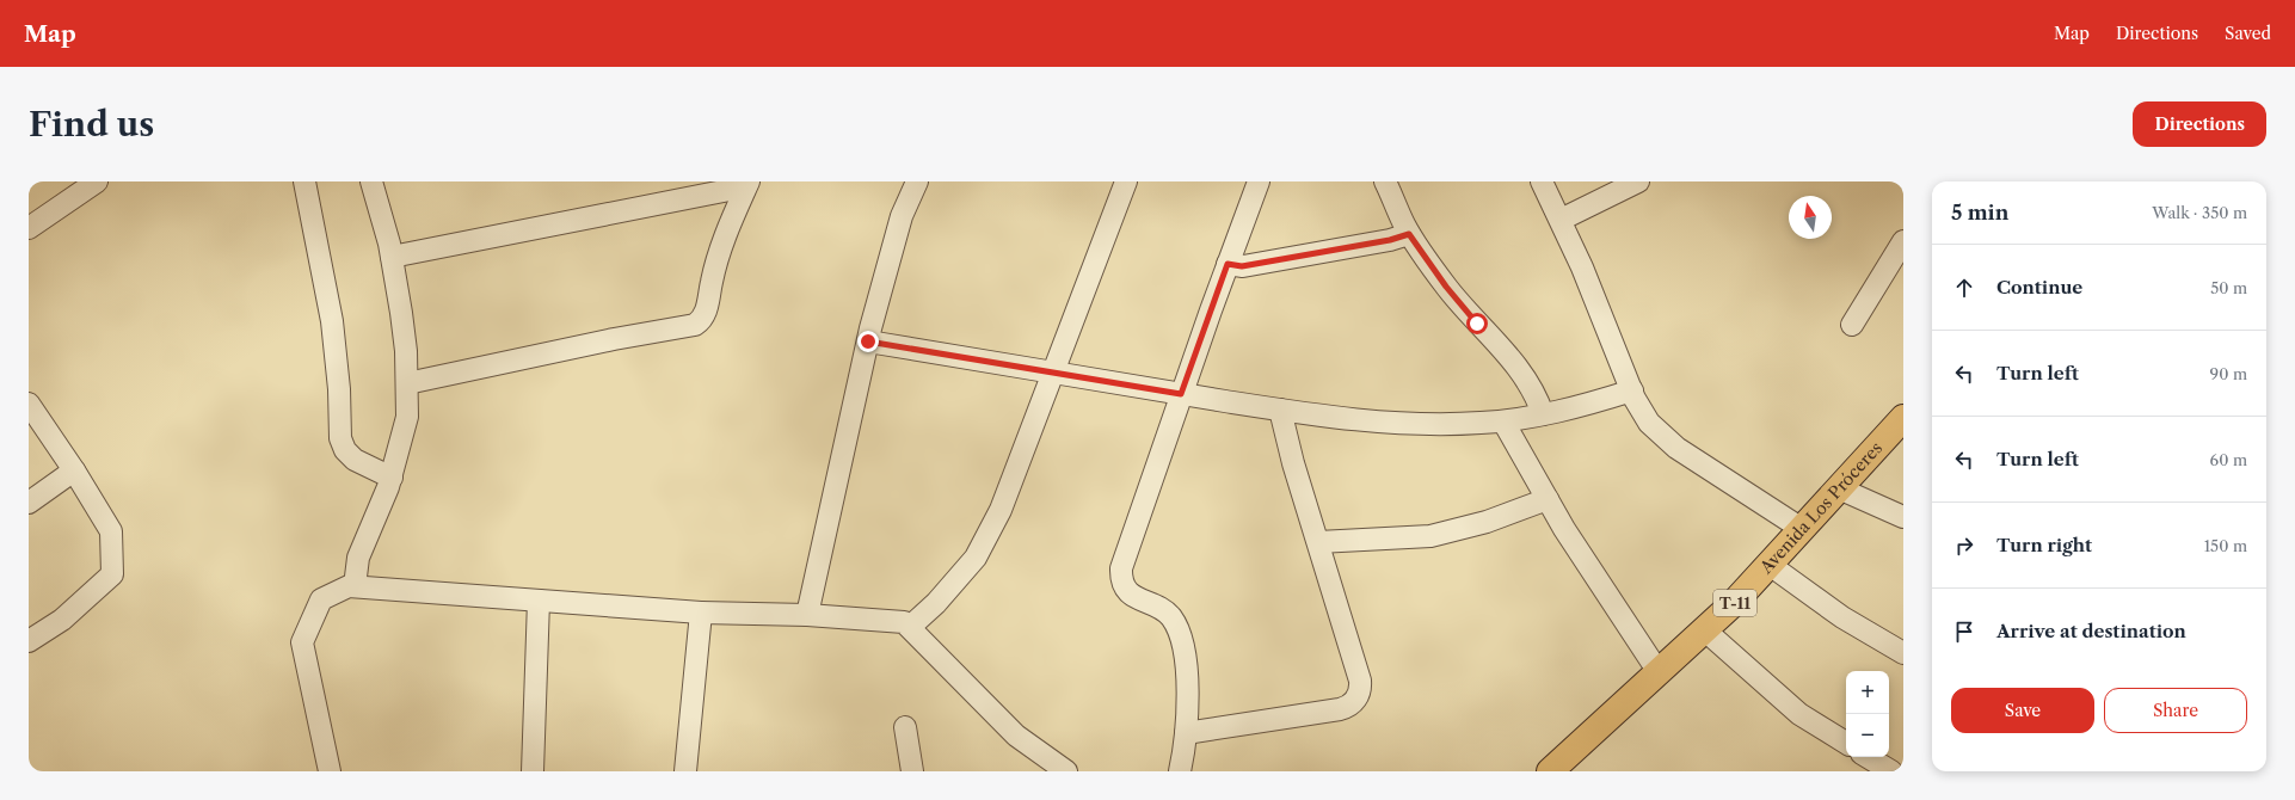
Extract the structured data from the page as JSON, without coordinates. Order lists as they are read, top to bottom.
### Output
{
  "streets": {
    "highway": ["Avenida Los Próceres", "T-11"]
  },
  "north": "top",
  "page": {
    "header": "Map",
    "nav": ["Map", "Directions", "Saved"],
    "buttons": [
      "Directions",
      ["Save", "Share"]
    ],
    "title": "Find us",
    "heading": ["5 min", "Walk · 350 m"],
    "list": [
      ["Continue", "50 m"],
      ["Turn left", "90 m"],
      ["Turn left", "60 m"],
      ["Turn right", "150 m"],
      "Arrive at destination"
    ],
    "map_buttons": ["+", "−"]
  }
}
